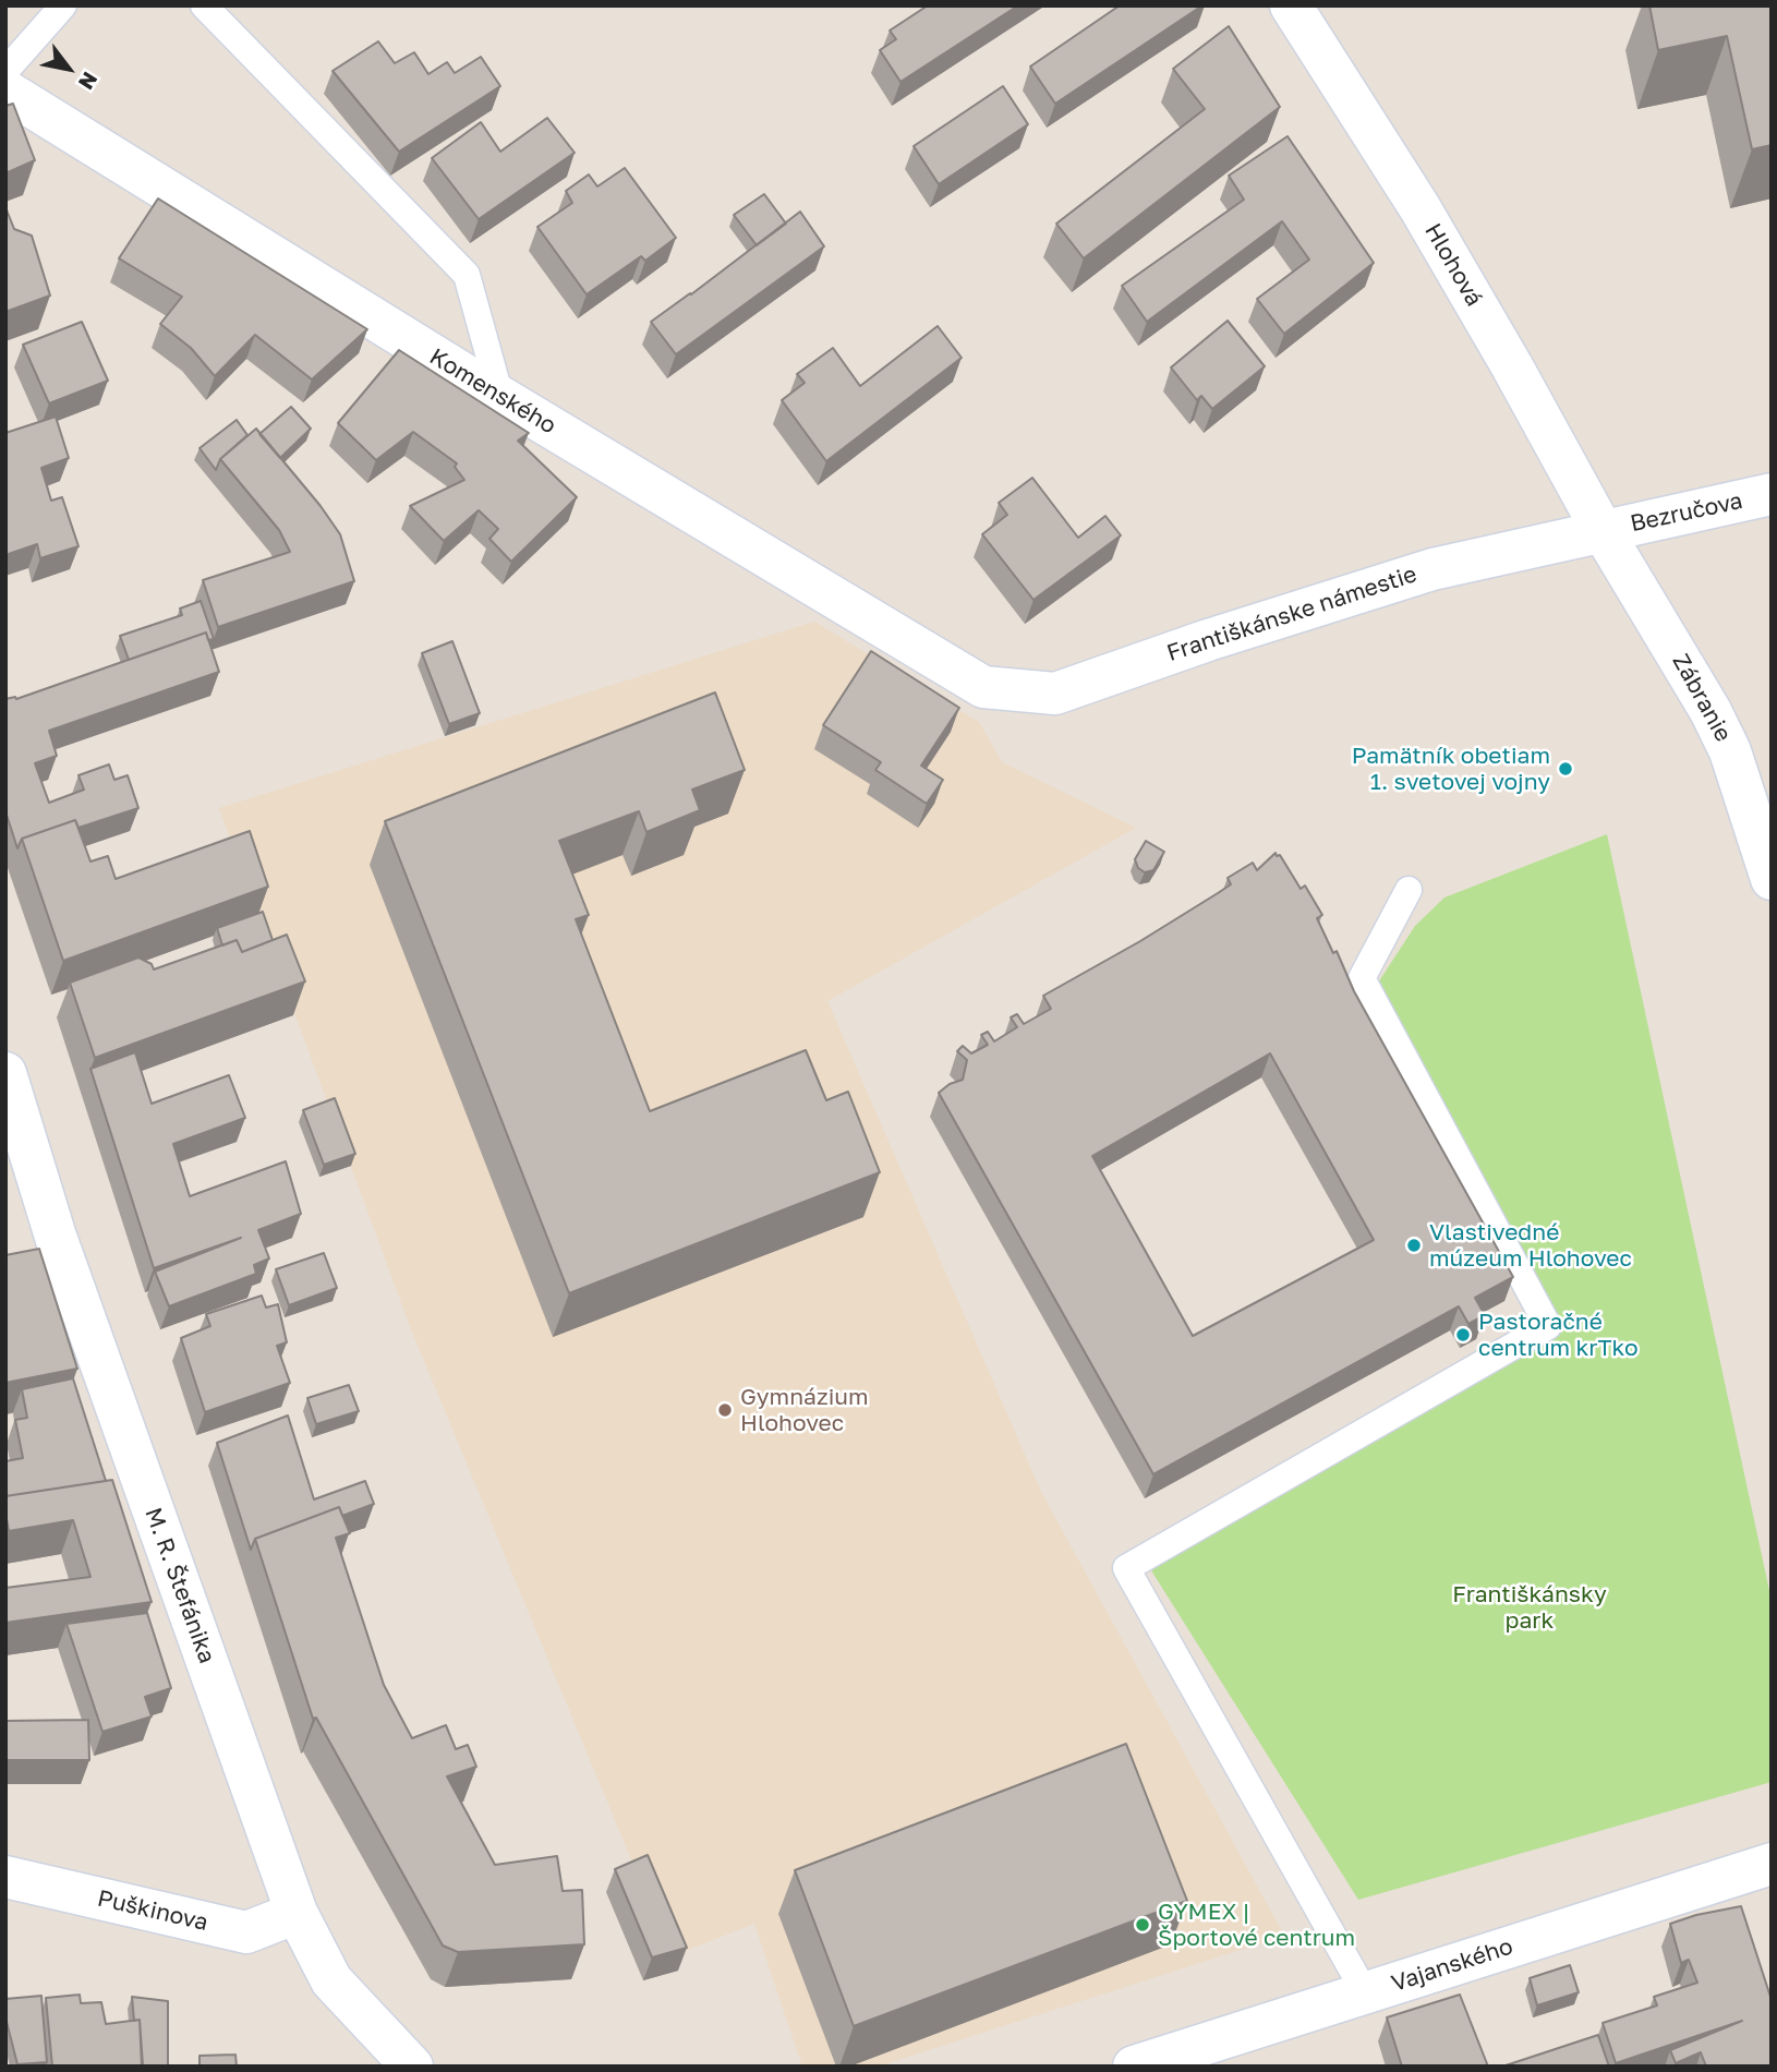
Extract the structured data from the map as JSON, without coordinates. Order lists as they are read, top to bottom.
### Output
{
  "streets": {
    "street": [
      "Hlohová",
      "Komenského",
      "Bezručova",
      "Františkánske námestie",
      "Zábranie",
      "M. R. Štefánika",
      "Puškinova",
      "Vajanského"
    ]
  },
  "crossings": [
    ["Hlohová", "Bezručova"],
    ["Hlohová", "Františkánske námestie"],
    ["Hlohová", "Zábranie"],
    ["Komenského", "Františkánske námestie"],
    ["Bezručova", "Františkánske námestie"],
    ["Bezručova", "Zábranie"],
    ["Františkánske námestie", "Zábranie"],
    ["M. R. Štefánika", "Puškinova"]
  ],
  "parks": ["Františkánsky park"],
  "places": [
    "Pamätník obetiam 1. svetovej vojny",
    "Vlastivedné múzeum Hlohovec",
    "Pastoračné centrum krTko",
    "Gymnázium Hlohovec",
    "GYMEX | Športové centrum"
  ],
  "north": "bottom right"
}
